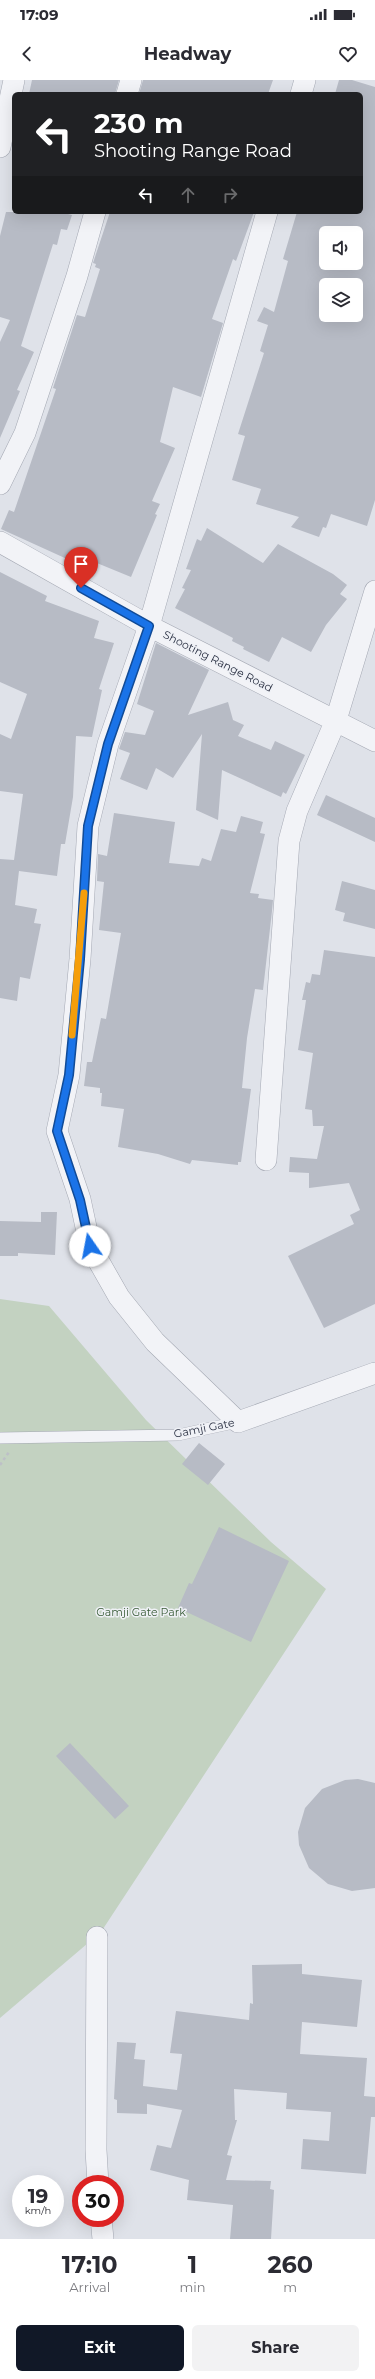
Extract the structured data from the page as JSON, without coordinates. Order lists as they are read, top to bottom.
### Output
{
  "streets": {
    "street": ["Shooting Range Road", "Gamji Gate"]
  },
  "parks": ["Gamji Gate Park"],
  "page": {
    "status": "17:09",
    "header": "Headway",
    "turn": ["230 m", "Shooting Range Road"],
    "speed": "19 km/h",
    "limit": "30",
    "eta": [
      "17:10",
      "Arrival",
      "1",
      "min",
      "260",
      "m"
    ],
    "buttons": ["Exit", "Share"]
  }
}
